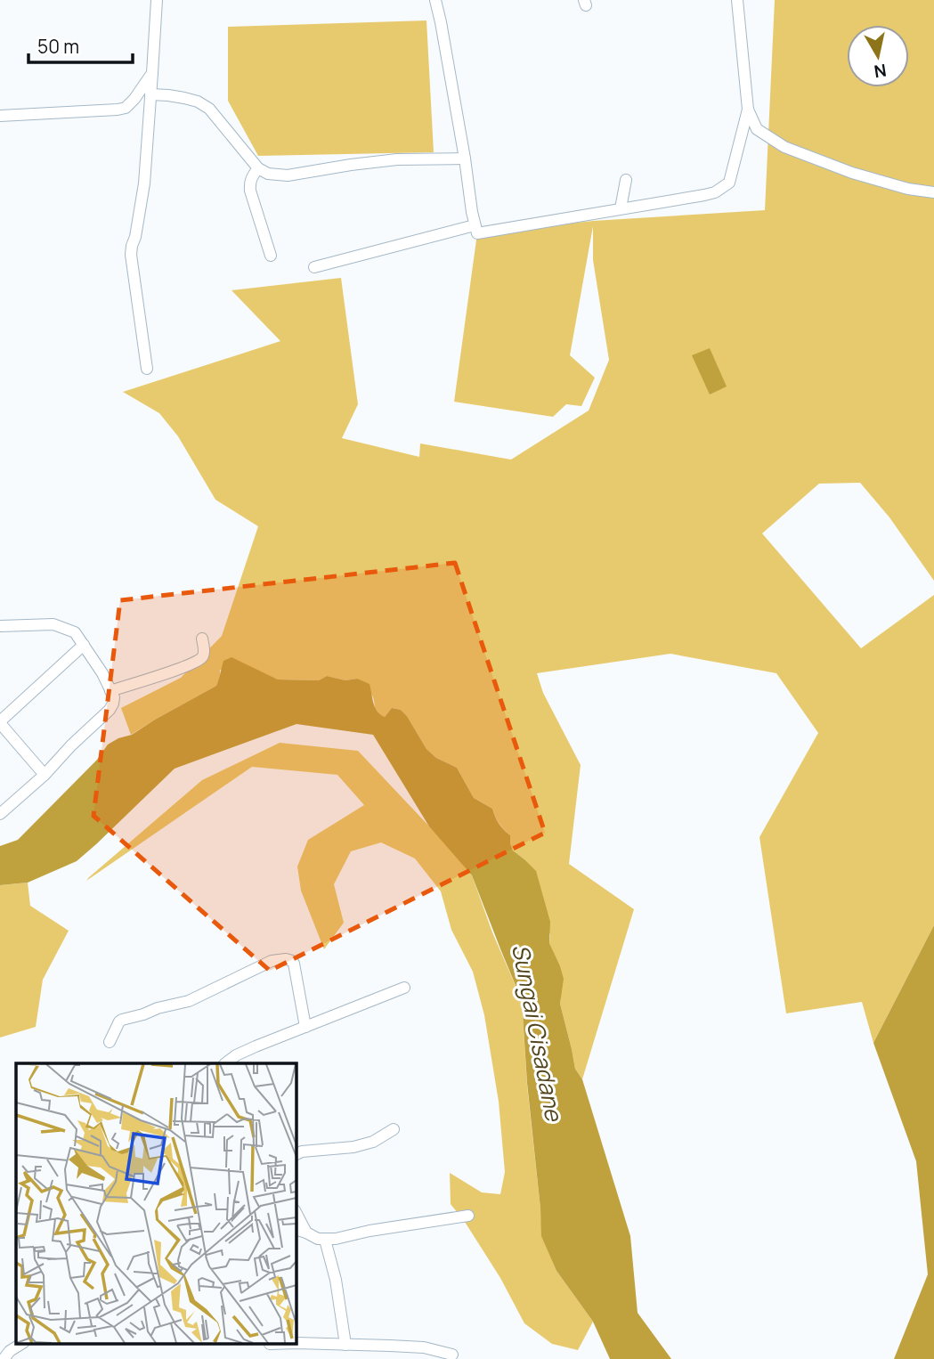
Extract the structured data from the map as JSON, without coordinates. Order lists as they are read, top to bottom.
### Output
{
  "water": ["Sungai Cisadane"],
  "scale_bar": "50 m",
  "north": "bottom"
}
